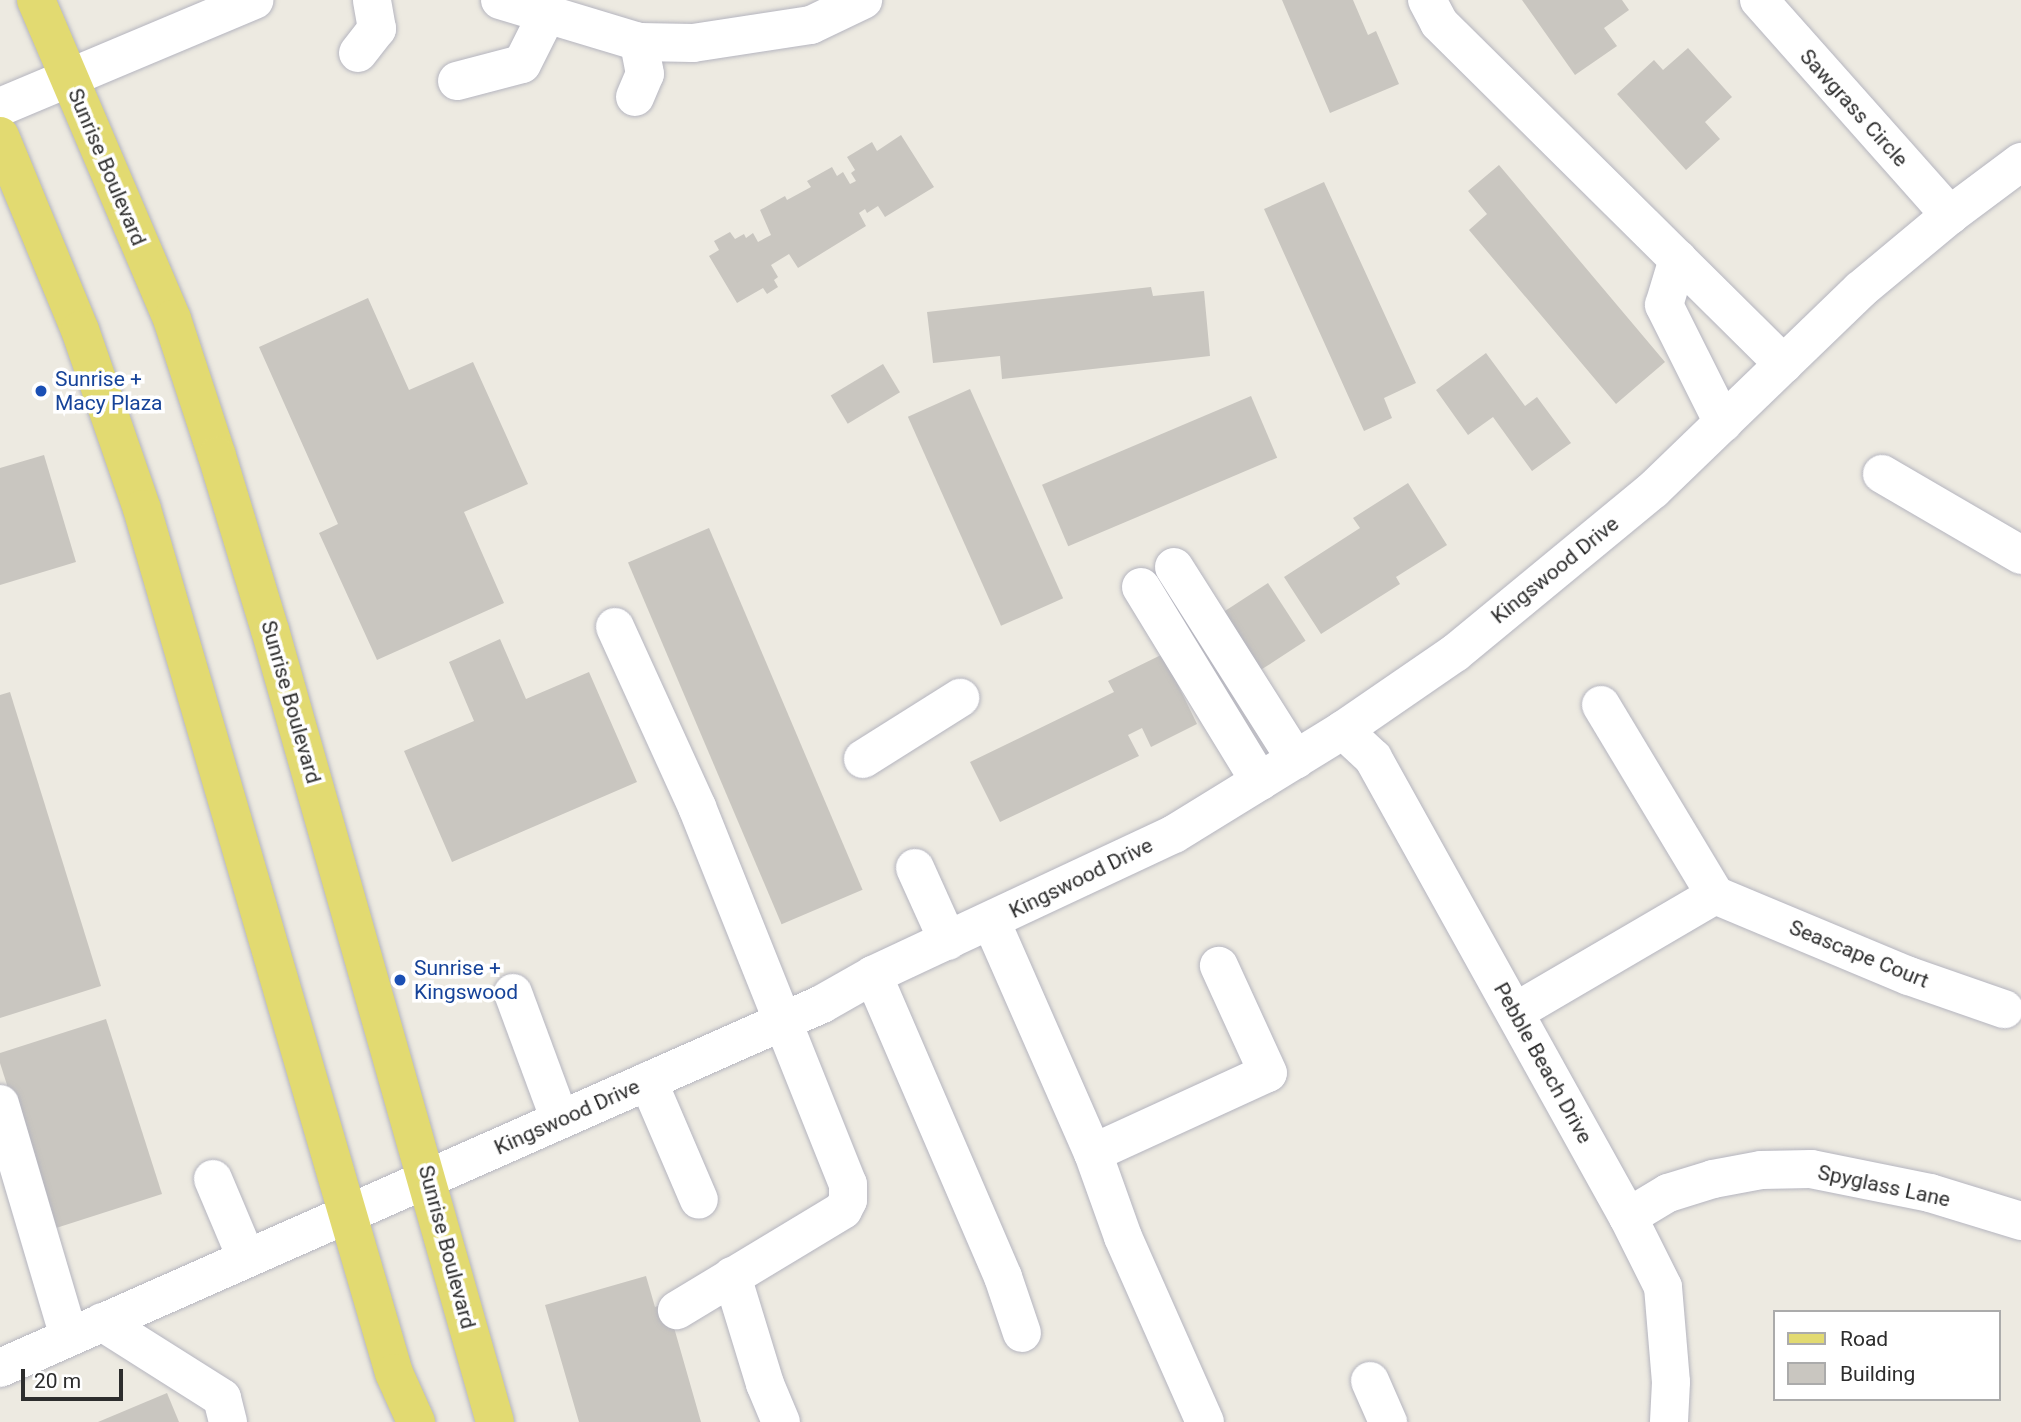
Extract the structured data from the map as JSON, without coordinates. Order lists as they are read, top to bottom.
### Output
{
  "streets": {
    "main road": ["Sunrise Boulevard"],
    "street": [
      "Sawgrass Circle",
      "Kingswood Drive",
      "Seascape Court",
      "Pebble Beach Drive",
      "Spyglass Lane"
    ]
  },
  "crossings": [
    ["Sawgrass Circle", "Kingswood Drive"],
    ["Sunrise Boulevard", "Kingswood Drive"],
    ["Kingswood Drive", "Pebble Beach Drive"],
    ["Pebble Beach Drive", "Spyglass Lane"]
  ],
  "places": ["Sunrise + Macy Plaza", "Sunrise + Kingswood"],
  "legend": ["Road", "Building"],
  "scale_bar": "20 m"
}
